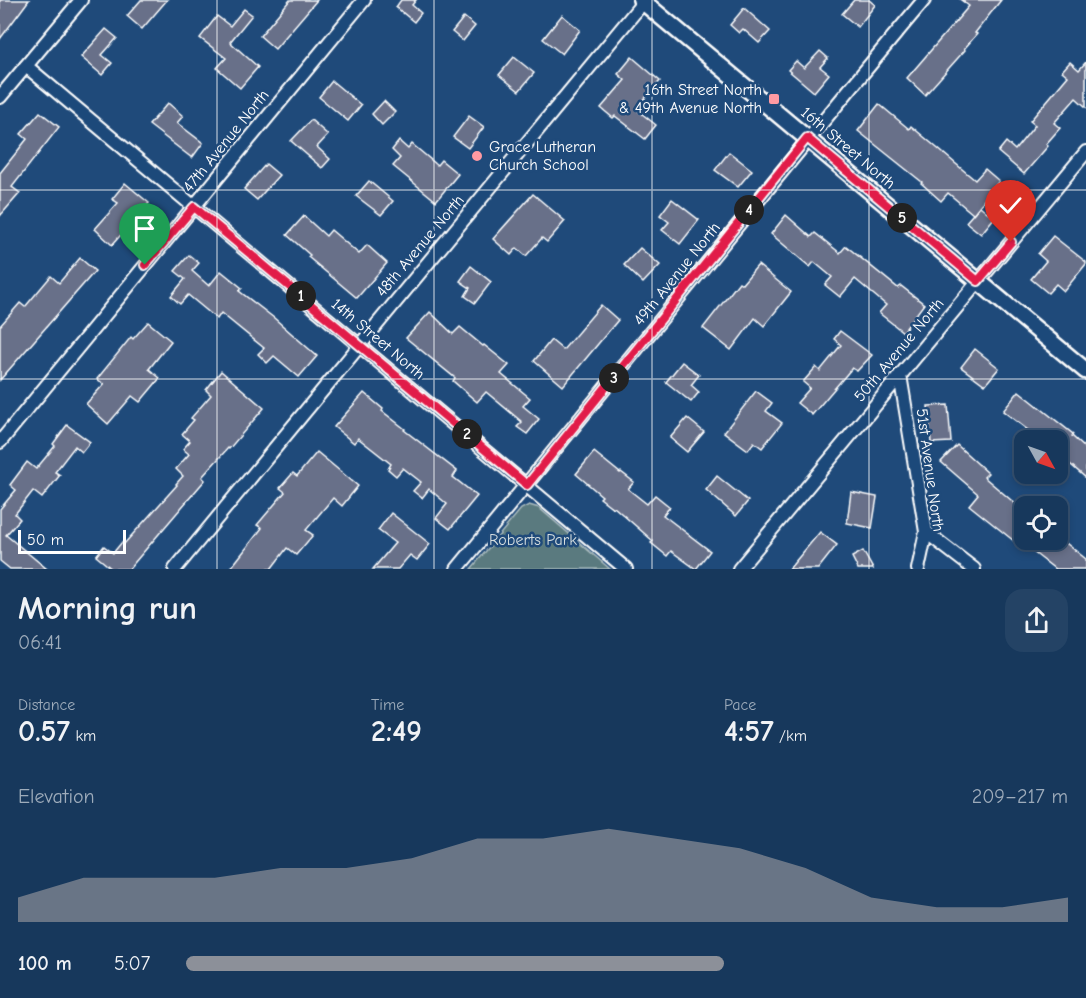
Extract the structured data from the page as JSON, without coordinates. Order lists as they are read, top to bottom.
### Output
{
  "streets": {
    "street": [
      "47th Avenue North",
      "16th Street North",
      "48th Avenue North",
      "49th Avenue North",
      "14th Street North",
      "50th Avenue North",
      "51st Avenue North"
    ]
  },
  "crossings": [
    ["47th Avenue North", "14th Street North"],
    ["16th Street North", "48th Avenue North"],
    ["16th Street North", "49th Avenue North"],
    ["16th Street North", "50th Avenue North"],
    ["48th Avenue North", "14th Street North"],
    ["49th Avenue North", "14th Street North"],
    ["50th Avenue North", "51st Avenue North"]
  ],
  "parks": ["Roberts Park"],
  "places": {
    "transit": ["16th Street North & 49th Avenue North"],
    "other": ["Grace Lutheran Church School"]
  },
  "scale_bar": "50 m",
  "north": "bottom right",
  "page": {
    "pins": [
      "4",
      "5",
      "1",
      "3",
      "2"
    ],
    "scale": "50 m",
    "heading": ["Morning run", "06:41"],
    "stats": [
      ["Distance", "0.57 km"],
      ["Time", "2:49"],
      ["Pace", "4:57 /km"]
    ],
    "chart": ["Elevation", "209–217 m"],
    "list": [
      {
        "name": "100 m",
        "note": "5:07"
      }
    ]
  }
}
